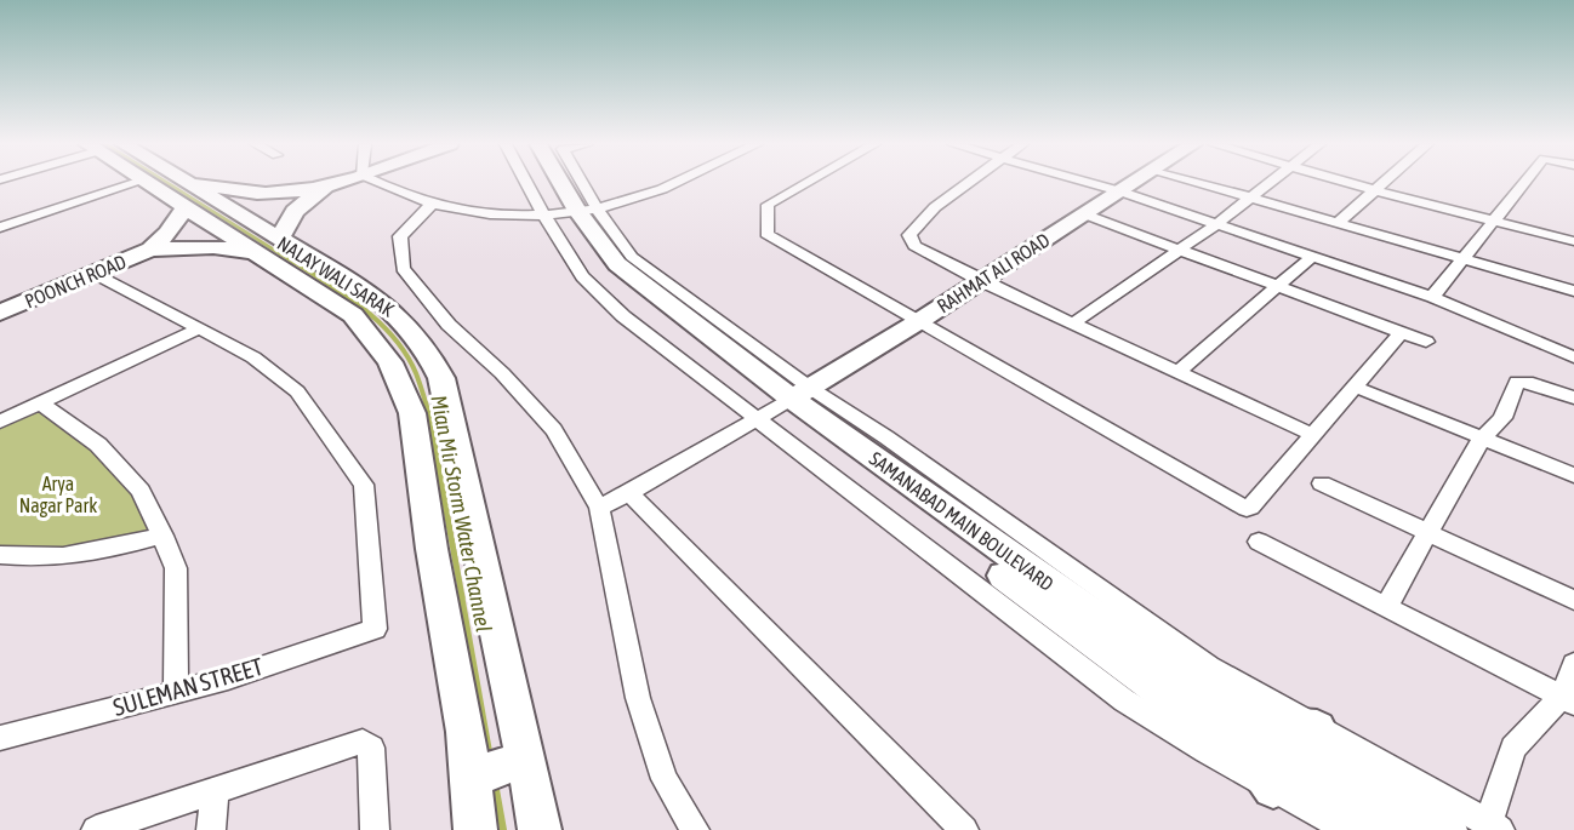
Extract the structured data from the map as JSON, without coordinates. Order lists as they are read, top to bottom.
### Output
{
  "streets": {
    "main road": [
      "RAHMAT ALI ROAD",
      "NALAY WALI SARAK",
      "POONCH ROAD",
      "SAMANABAD MAIN BOULEVARD"
    ],
    "street": ["SULEMAN STREET"]
  },
  "crossings": [
    ["RAHMAT ALI ROAD", "SAMANABAD MAIN BOULEVARD"],
    ["NALAY WALI SARAK", "POONCH ROAD"]
  ],
  "water": ["Mian Mir Storm Water Channel"],
  "parks": ["Arya Nagar Park"]
}
